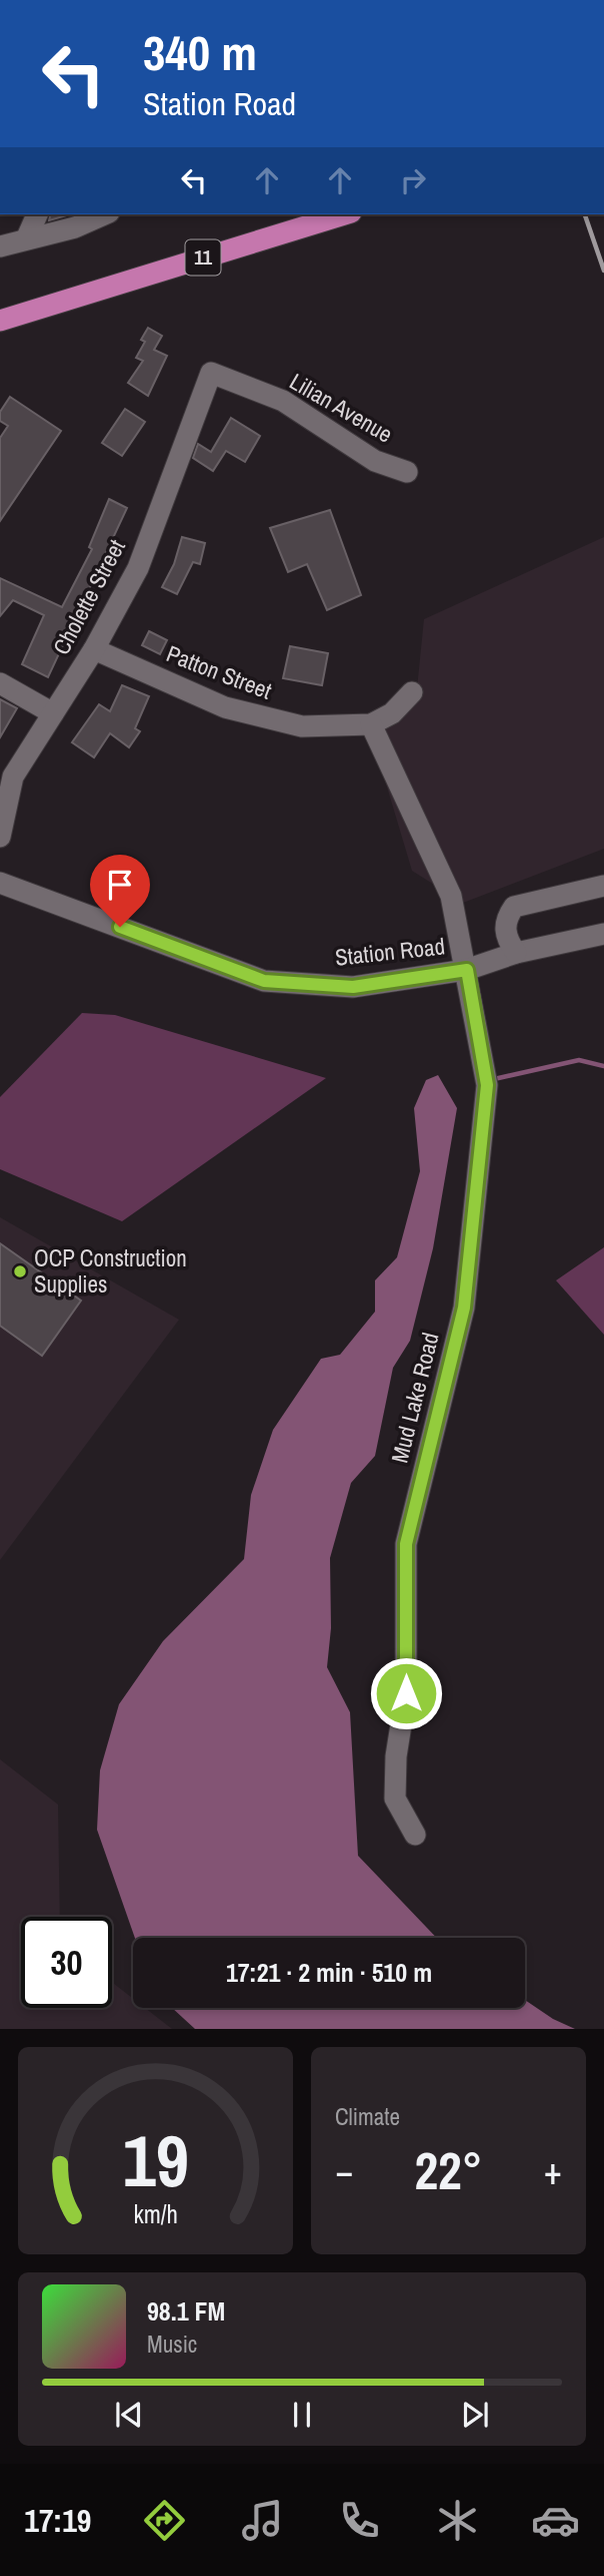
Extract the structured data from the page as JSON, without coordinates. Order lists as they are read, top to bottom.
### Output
{
  "streets": {
    "highway": ["11"],
    "street": [
      "Lilian Avenue",
      "Cholette Street",
      "Patton Street",
      "Station Road",
      "Mud Lake Road"
    ]
  },
  "crossings": [
    ["Lilian Avenue", "Cholette Street"],
    ["Cholette Street", "Patton Street"],
    ["Station Road", "Mud Lake Road"]
  ],
  "places": ["OCP Construction Supplies"],
  "page": {
    "turn": ["340 m", "Station Road"],
    "limit": "30",
    "trip": "17:21 · 2 min · 510 m",
    "tile": "Climate",
    "heat": ["−", "22°", "+"],
    "song": ["98.1 FM", "Music"],
    "tabs": "17:19",
    "gauge": ["19", "km/h"]
  }
}
